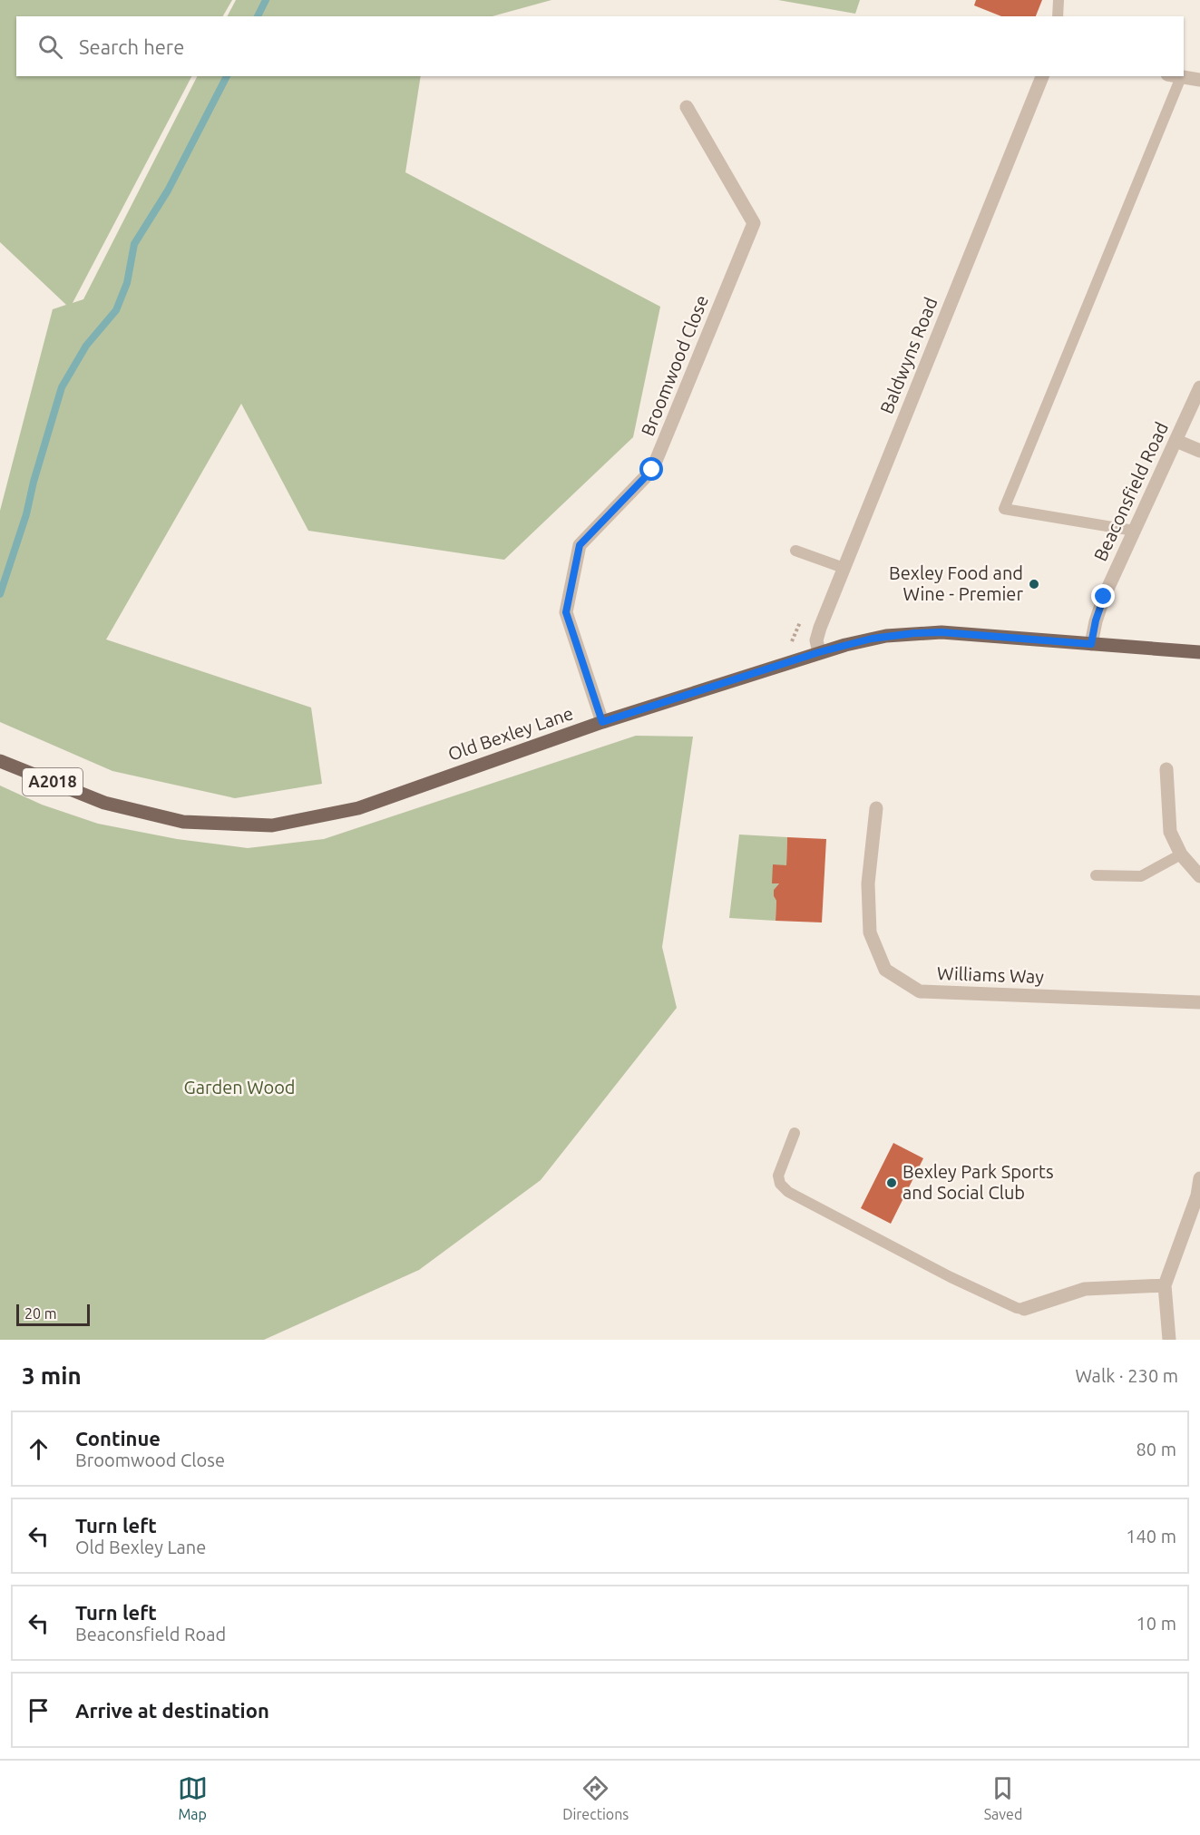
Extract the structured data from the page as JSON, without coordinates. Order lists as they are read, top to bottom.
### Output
{
  "streets": {
    "main road": ["Old Bexley Lane", "A2018"],
    "street": [
      "Baldwyns Road",
      "Broomwood Close",
      "Beaconsfield Road",
      "Williams Way"
    ]
  },
  "crossings": [
    ["Baldwyns Road", "Old Bexley Lane"],
    ["Broomwood Close", "Old Bexley Lane"],
    ["Beaconsfield Road", "Old Bexley Lane"]
  ],
  "parks": ["Garden Wood"],
  "places": ["Bexley Food and Wine - Premier", "Bexley Park Sports and Social Club"],
  "scale_bar": "20 m",
  "page": {
    "search": "Search here",
    "scale": "20 m",
    "heading": ["3 min", "Walk · 230 m"],
    "list": [
      ["Continue", "Broomwood Close", "80 m"],
      ["Turn left", "Old Bexley Lane", "140 m"],
      ["Turn left", "Beaconsfield Road", "10 m"],
      "Arrive at destination"
    ],
    "nav": ["Map", "Directions", "Saved"]
  }
}
